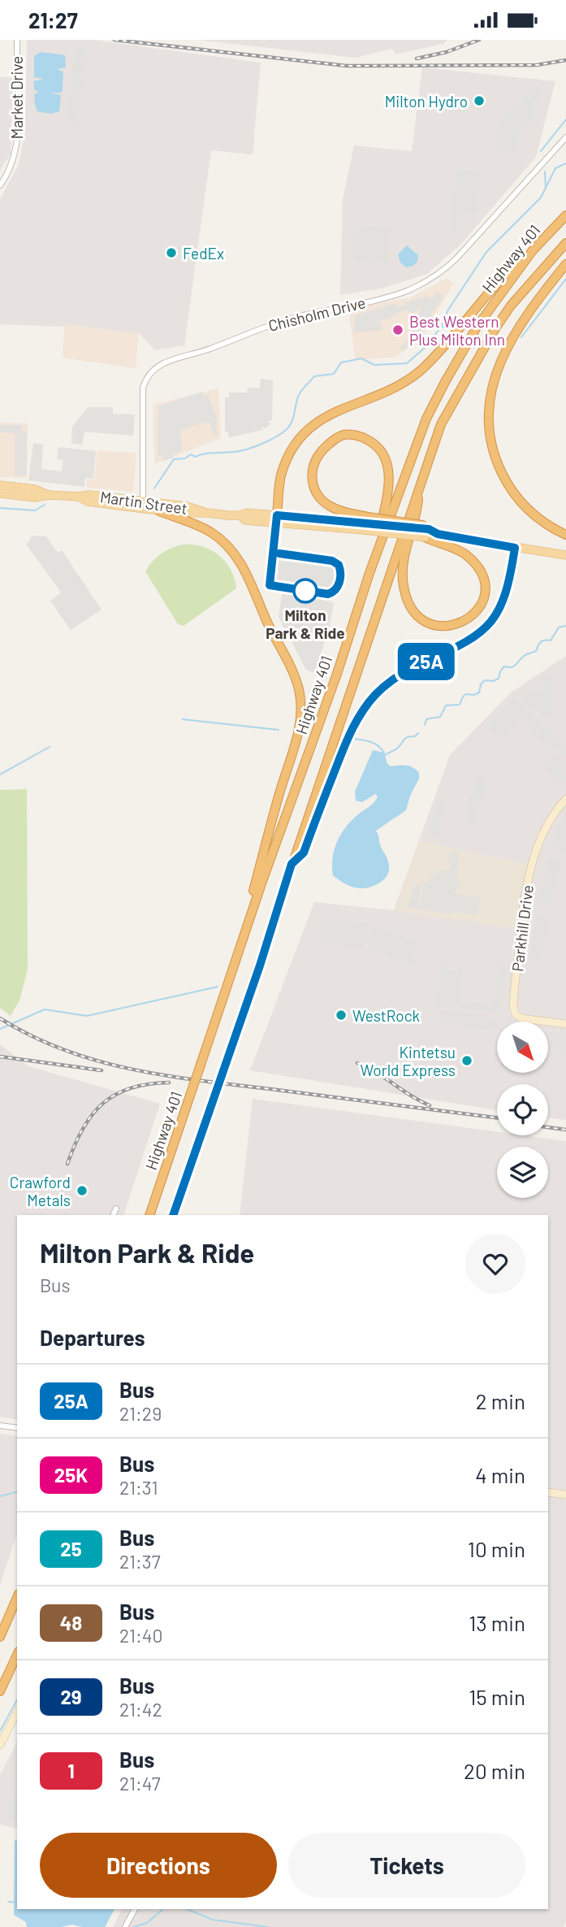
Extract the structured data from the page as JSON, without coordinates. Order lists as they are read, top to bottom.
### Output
{
  "streets": {
    "highway": ["Highway 401"],
    "main road": ["Martin Street"],
    "street": ["Market Drive", "Chisholm Drive", "Parkhill Drive"]
  },
  "crossings": [
    ["Chisholm Drive", "Martin Street"]
  ],
  "places": [
    "Milton Hydro",
    "FedEx",
    "Best Western Plus Milton Inn",
    "Milton Park & Ride",
    "WestRock",
    "Kintetsu World Express",
    "Crawford Metals"
  ],
  "lines": ["bus line 25A"],
  "north": "bottom right",
  "page": {
    "status": "21:27",
    "on_map": "25A",
    "heading": [
      ["Milton Park & Ride", "Bus"],
      "Departures"
    ],
    "list": [
      {
        "mark": "25A",
        "name": "Bus",
        "note": "21:29",
        "value": "2 min"
      },
      {
        "mark": "25K",
        "name": "Bus",
        "note": "21:31",
        "value": "4 min"
      },
      {
        "mark": "25",
        "name": "Bus",
        "note": "21:37",
        "value": "10 min"
      },
      {
        "mark": "48",
        "name": "Bus",
        "note": "21:40",
        "value": "13 min"
      },
      {
        "mark": "29",
        "name": "Bus",
        "note": "21:42",
        "value": "15 min"
      },
      {
        "mark": "1",
        "name": "Bus",
        "note": "21:47",
        "value": "20 min"
      }
    ],
    "buttons": ["Directions", "Tickets"]
  }
}
